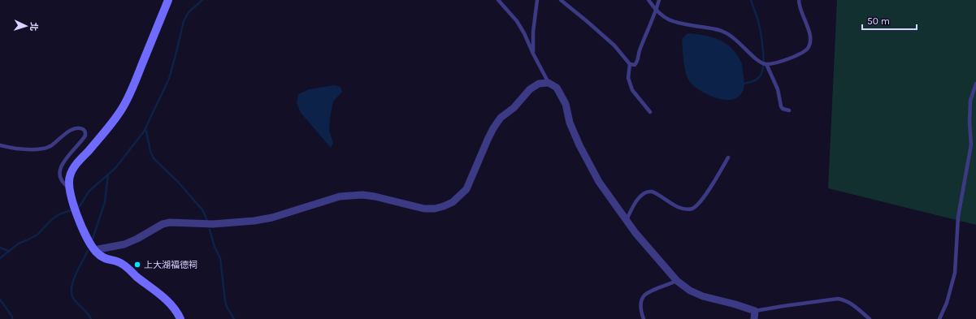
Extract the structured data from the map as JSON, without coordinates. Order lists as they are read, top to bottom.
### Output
{
  "places": ["上大湖福德祠"],
  "scale_bar": "50 m",
  "north": "right"
}
